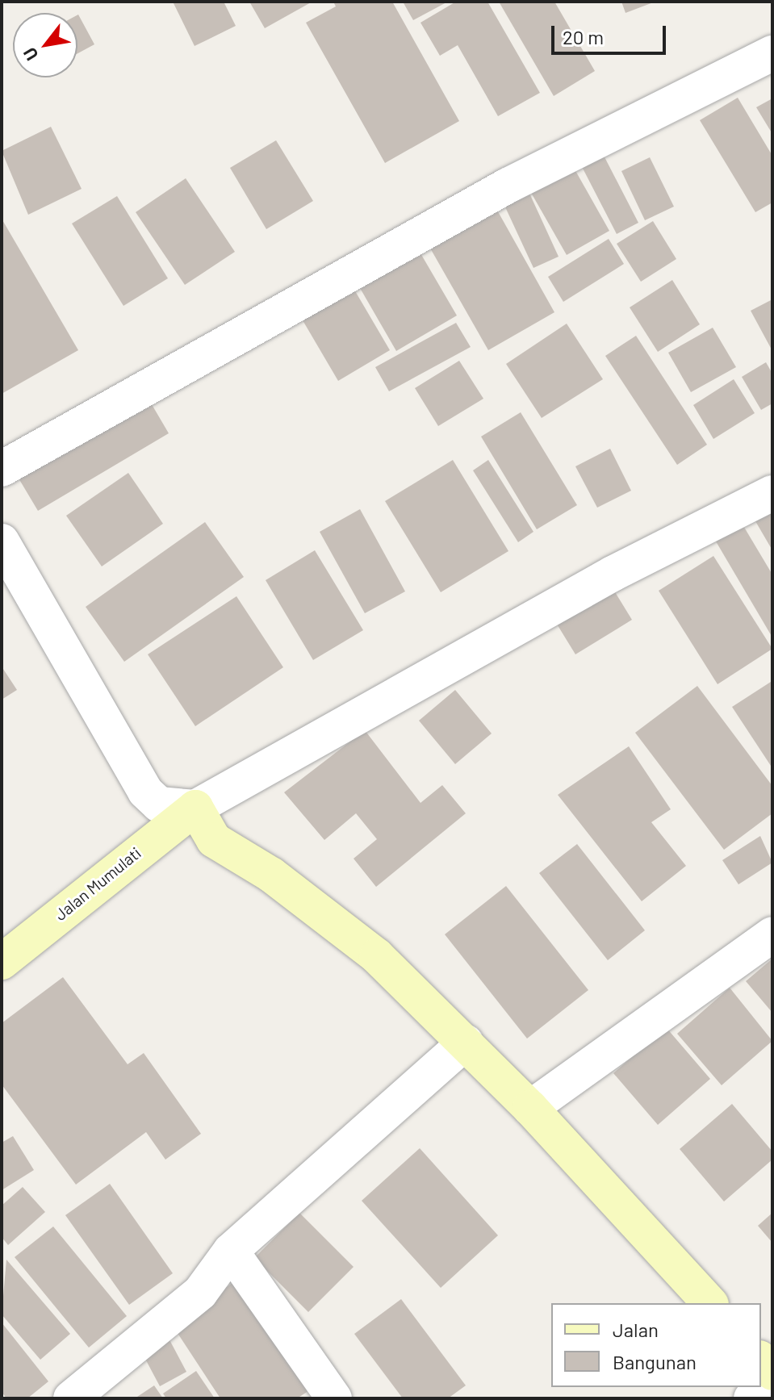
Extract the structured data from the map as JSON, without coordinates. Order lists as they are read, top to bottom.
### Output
{
  "streets": {
    "street": ["Jalan Mumulati"]
  },
  "legend": ["Jalan", "Bangunan"],
  "scale_bar": "20 m",
  "north": "bottom left"
}
